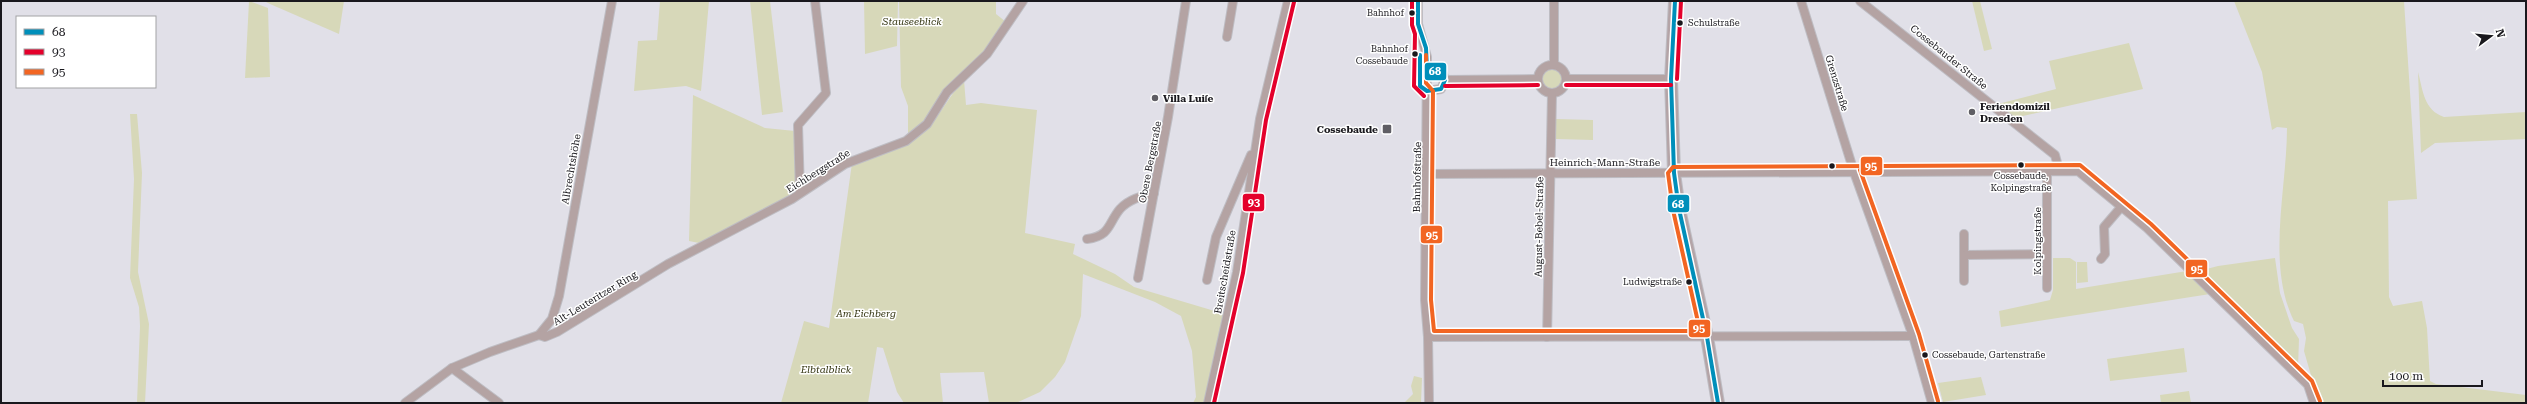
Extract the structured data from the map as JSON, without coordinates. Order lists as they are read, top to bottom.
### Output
{
  "streets": {
    "street": [
      "Cossebauder Straße",
      "Grenzstraße",
      "Obere Bergstraße",
      "Heinrich-Mann-Straße",
      "Albrechtshöhe",
      "Eichbergstraße",
      "Bahnhofstraße",
      "August-Bebel-Straße",
      "Kolpingstraße",
      "Breitscheidstraße",
      "Alt-Leuteritzer Ring"
    ]
  },
  "crossings": [
    ["Cossebauder Straße", "Heinrich-Mann-Straße"],
    ["Grenzstraße", "Heinrich-Mann-Straße"],
    ["Heinrich-Mann-Straße", "Bahnhofstraße"],
    ["Heinrich-Mann-Straße", "August-Bebel-Straße"],
    ["Heinrich-Mann-Straße", "Kolpingstraße"],
    ["Albrechtshöhe", "Alt-Leuteritzer Ring"],
    ["Eichbergstraße", "Alt-Leuteritzer Ring"]
  ],
  "parks": ["Stauseeblick", "Am Eichberg", "Elbtalblick"],
  "places": {
    "other": [
      "Bahnhof",
      "Schulstraße",
      "Bahnhof Cossebaude",
      "Villa Luiſe",
      "Feriendomizil Dresden",
      "Cossebaude, Kolpingstraße",
      "Ludwigstraße",
      "Cossebaude, Gartenstraße"
    ],
    "transit": ["Cossebaude"]
  },
  "lines": ["transit line 68", "transit line 93", "transit line 95"],
  "legend": ["68", "93", "95"],
  "scale_bar": "100 m",
  "north": "right"
}
